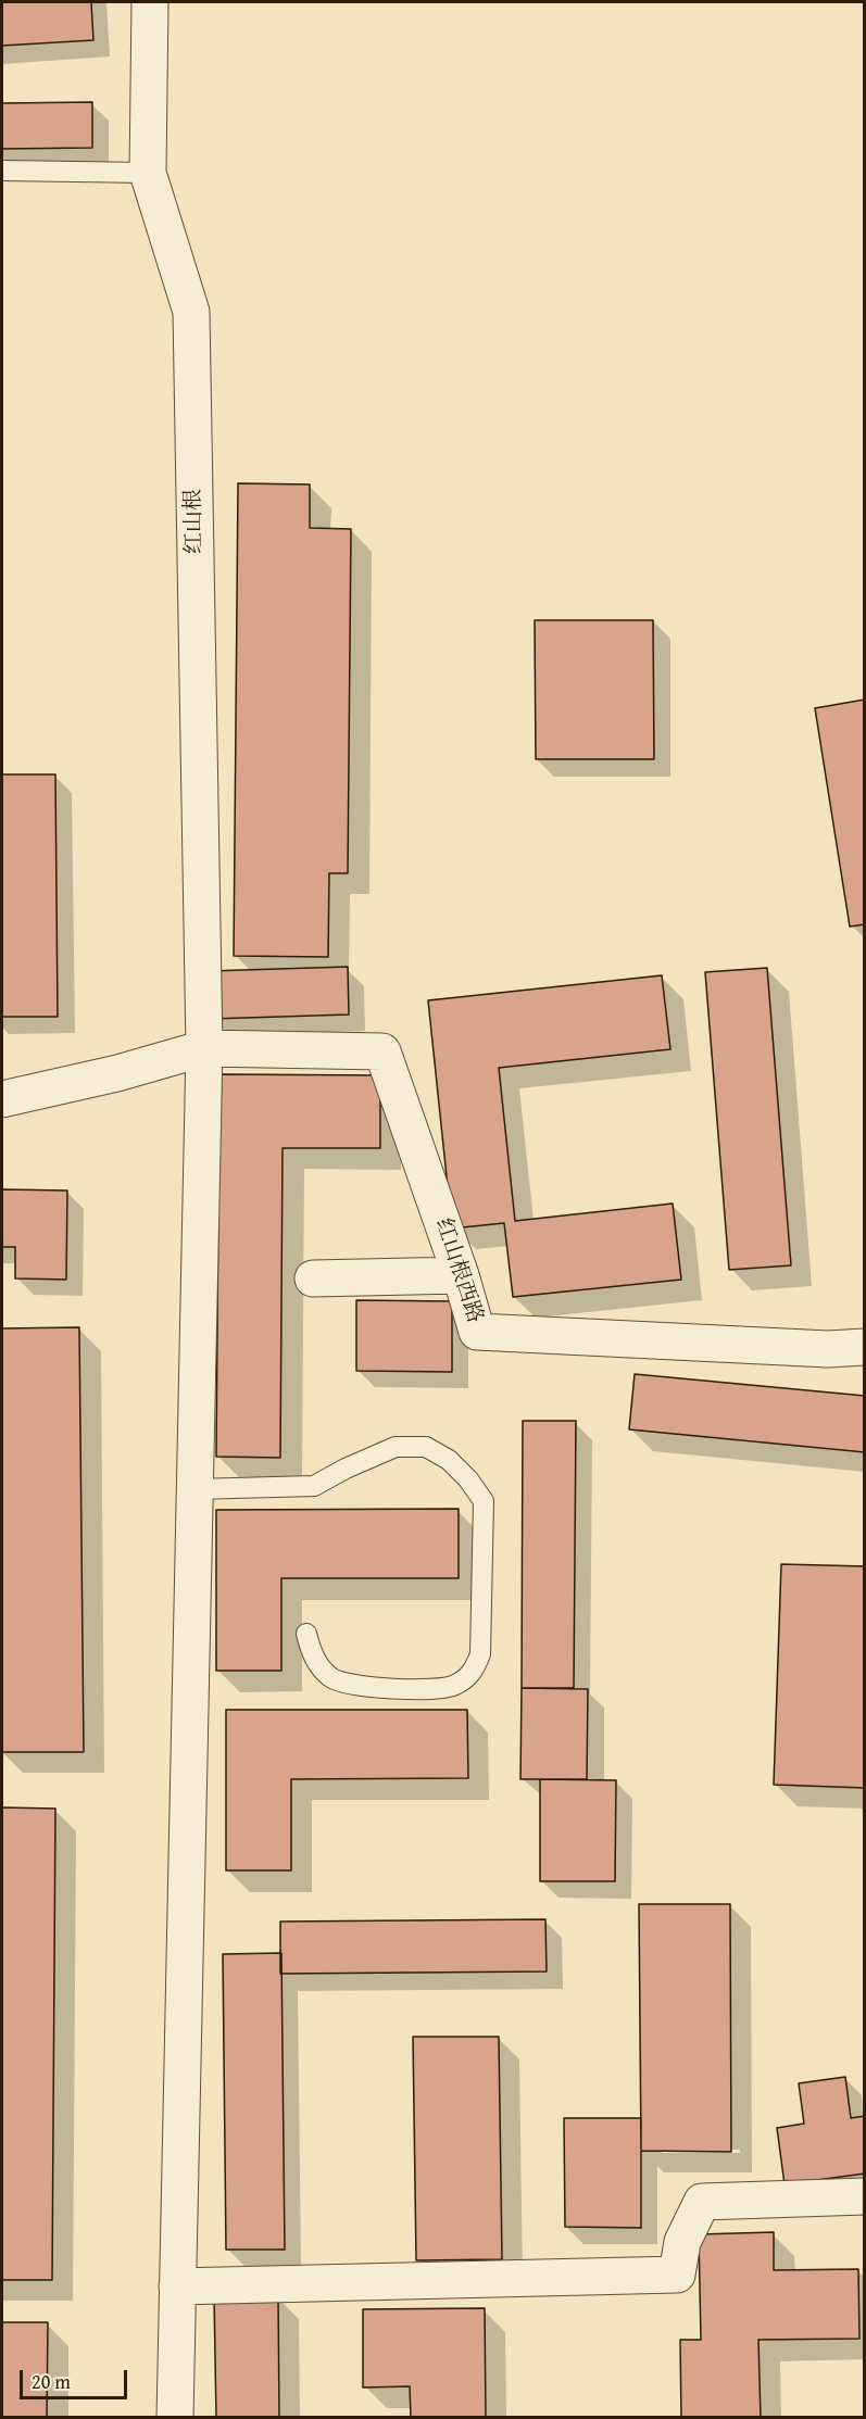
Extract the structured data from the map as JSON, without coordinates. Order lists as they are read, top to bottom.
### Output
{
  "streets": {
    "street": ["红山根", "红山根西路"]
  },
  "crossings": [
    ["红山根", "红山根西路"]
  ],
  "scale_bar": "20 m"
}
